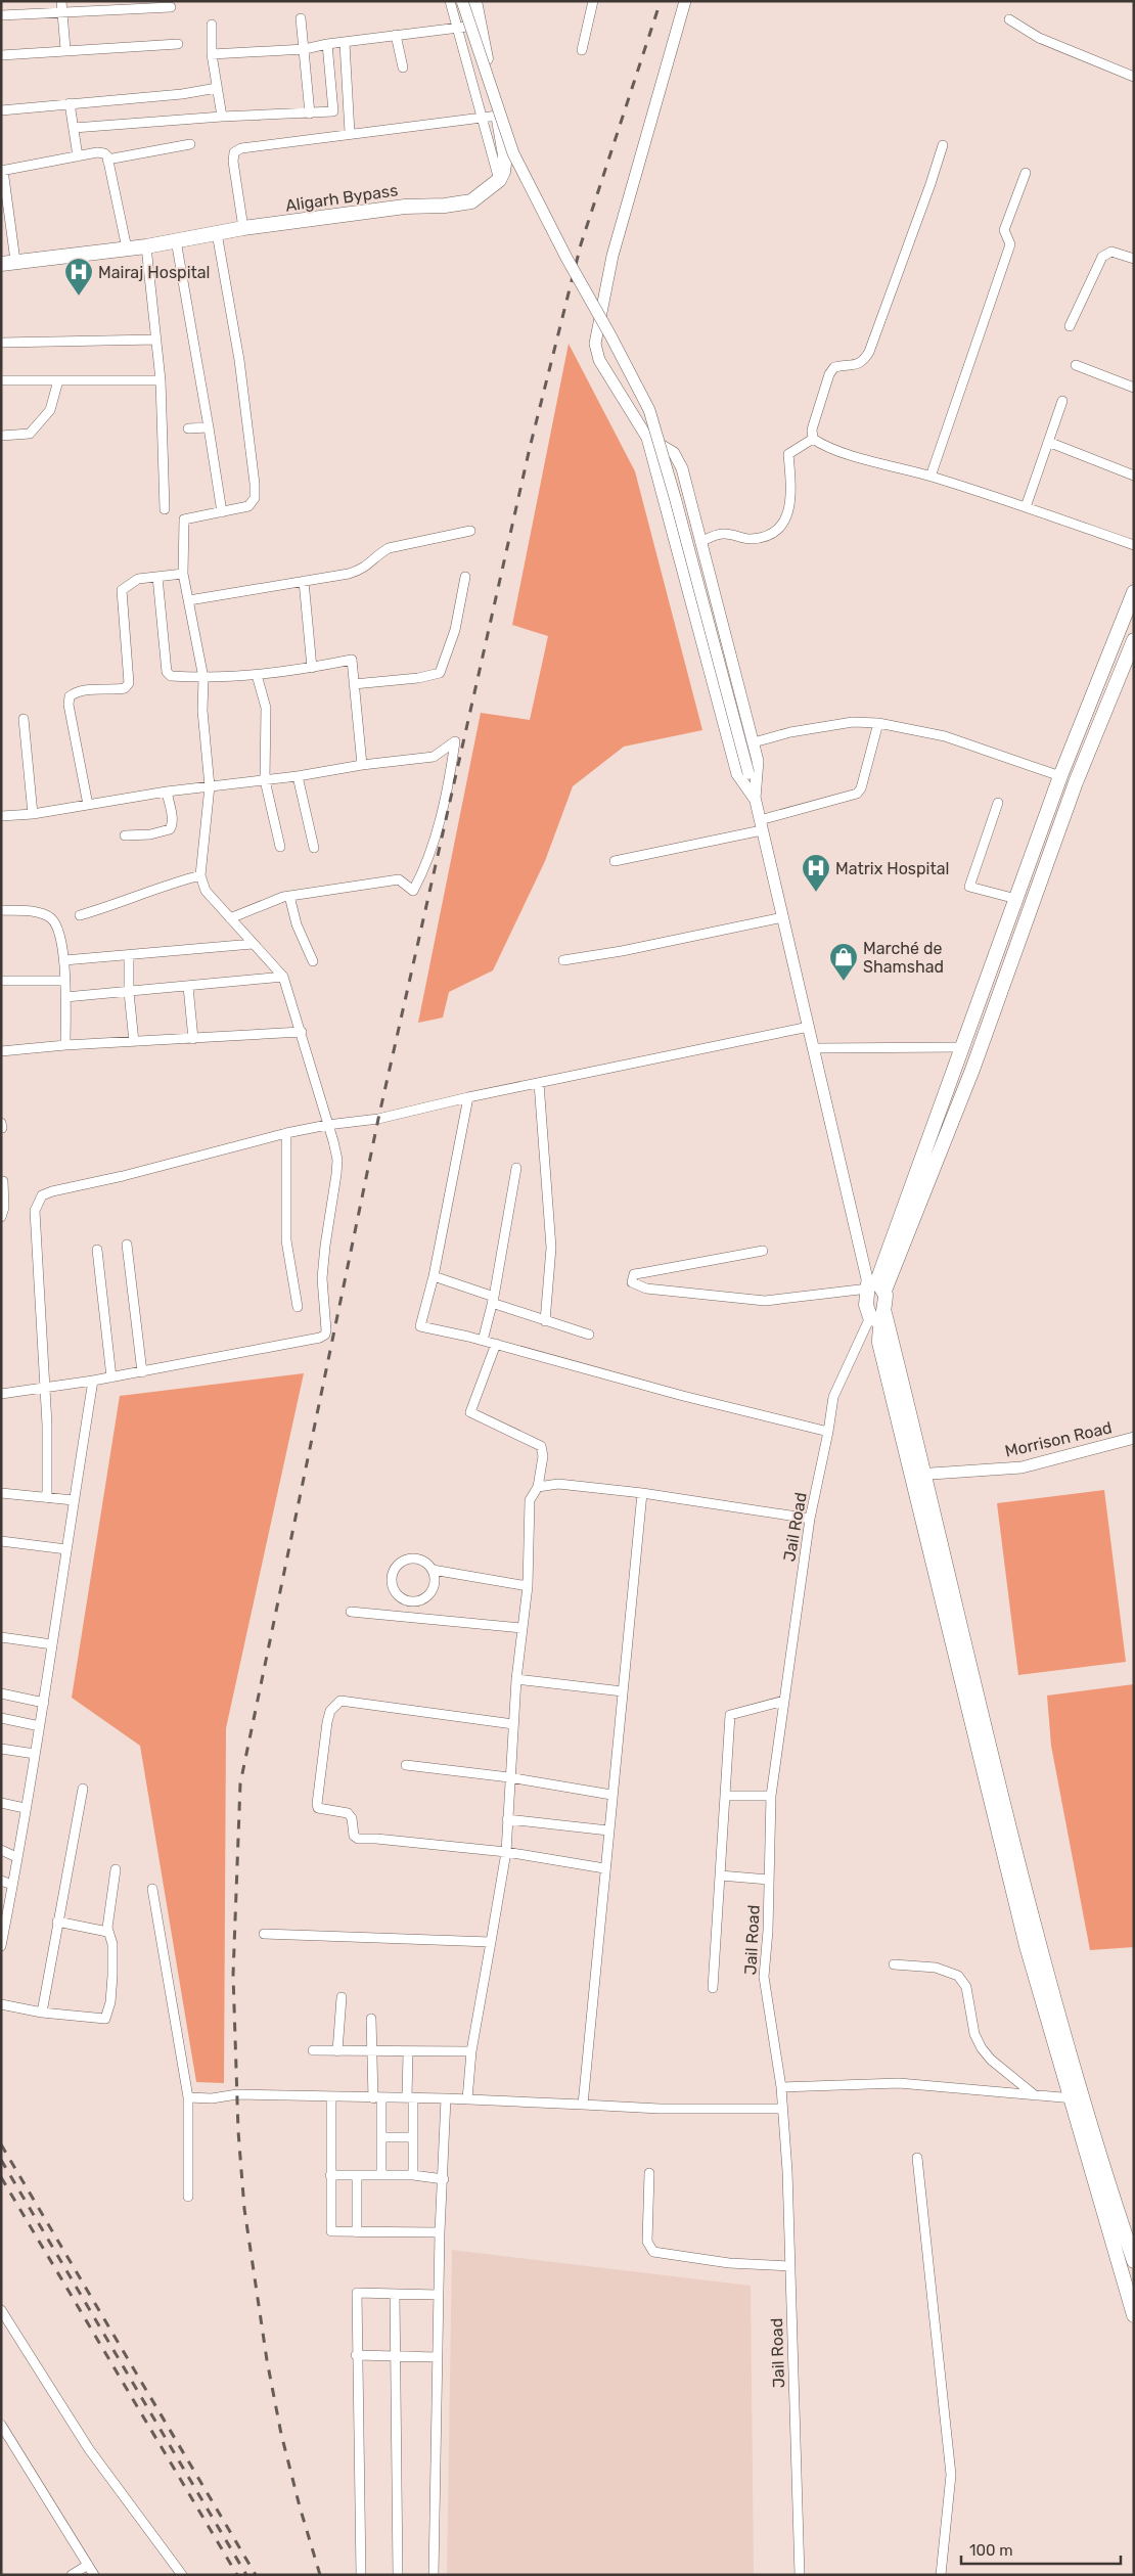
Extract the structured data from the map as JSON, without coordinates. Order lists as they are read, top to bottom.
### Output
{
  "streets": {
    "main road": ["Aligarh Bypass"],
    "street": ["Morrison Road", "Jail Road"]
  },
  "places": {
    "hospital": ["Mairaj Hospital", "Matrix Hospital"],
    "shop": ["Marché de Shamshad"]
  },
  "scale_bar": "100 m"
}
